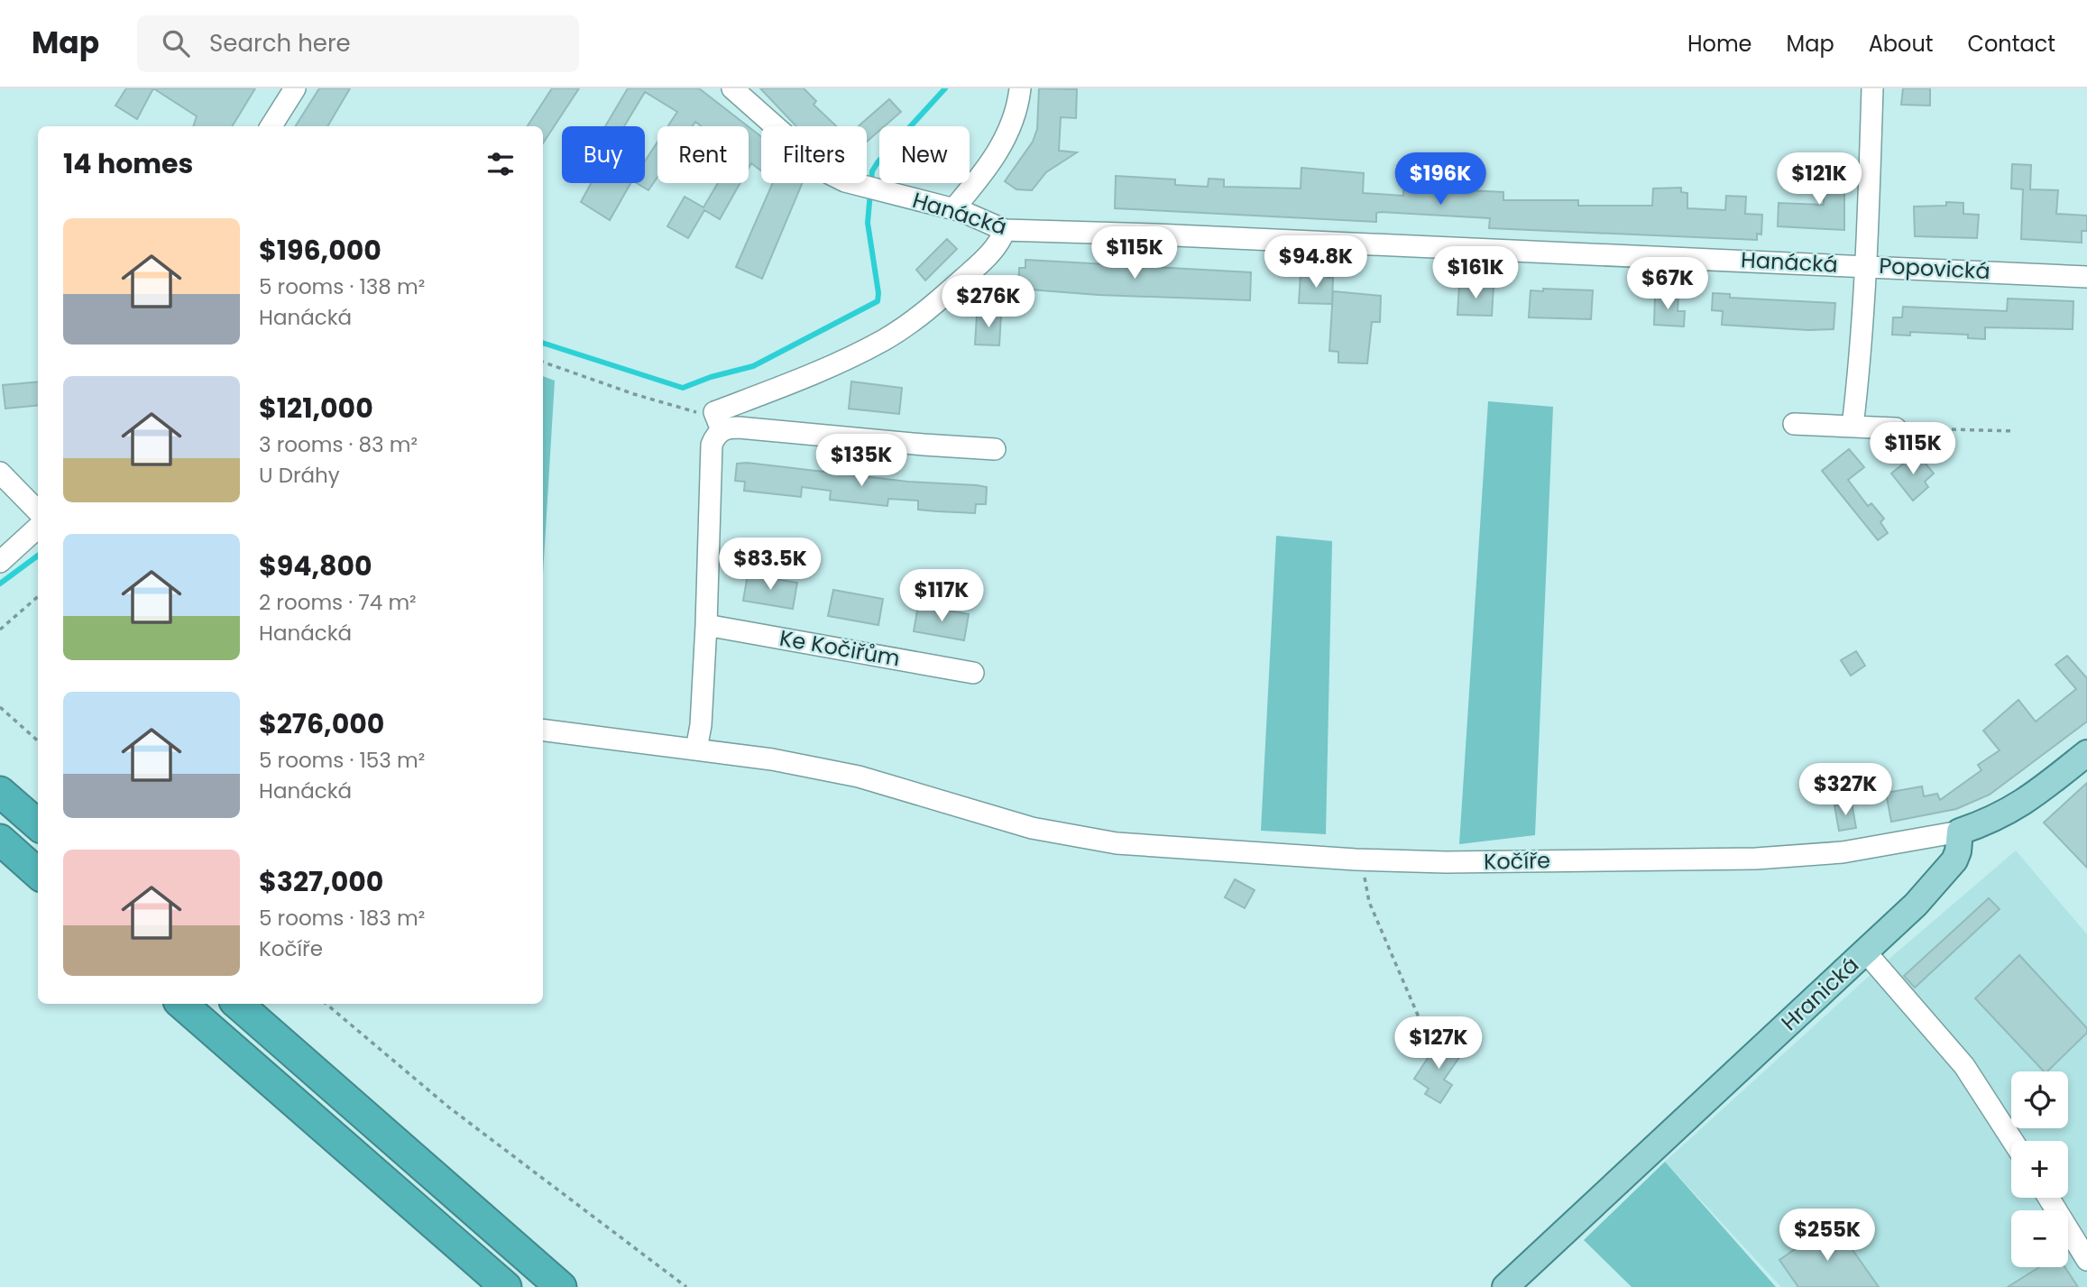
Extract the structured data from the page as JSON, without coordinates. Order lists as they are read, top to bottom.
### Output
{
  "streets": {
    "main road": ["Hranická"],
    "street": [
      "Hanácká",
      "Popovická",
      "Ke Kočiřům",
      "Kočíře"
    ]
  },
  "crossings": [
    ["Hanácká", "Popovická"],
    ["Kočíře", "Hranická"]
  ],
  "page": {
    "header": "Map",
    "search": "Search here",
    "nav": [
      "Home",
      "Map",
      "About",
      "Contact"
    ],
    "chip": [
      "Buy",
      "Rent",
      "Filters",
      "New"
    ],
    "heading": "14 homes",
    "price": [
      "$196K",
      "$121K",
      "$115K",
      "$94.8K",
      "$161K",
      "$67K",
      "$276K",
      "$115K",
      "$135K",
      "$83.5K",
      "$117K",
      "$327K",
      "$127K",
      "$255K"
    ],
    "list": [
      {
        "name": "$196,000",
        "note": "5 rooms · 138 m² · Hanácká"
      },
      {
        "name": "$121,000",
        "note": "3 rooms · 83 m² · U Dráhy"
      },
      {
        "name": "$94,800",
        "note": "2 rooms · 74 m² · Hanácká"
      },
      {
        "name": "$276,000",
        "note": "5 rooms · 153 m² · Hanácká"
      },
      {
        "name": "$327,000",
        "note": "5 rooms · 183 m² · Kočíře"
      }
    ],
    "map_buttons": ["+", "−"]
  }
}
